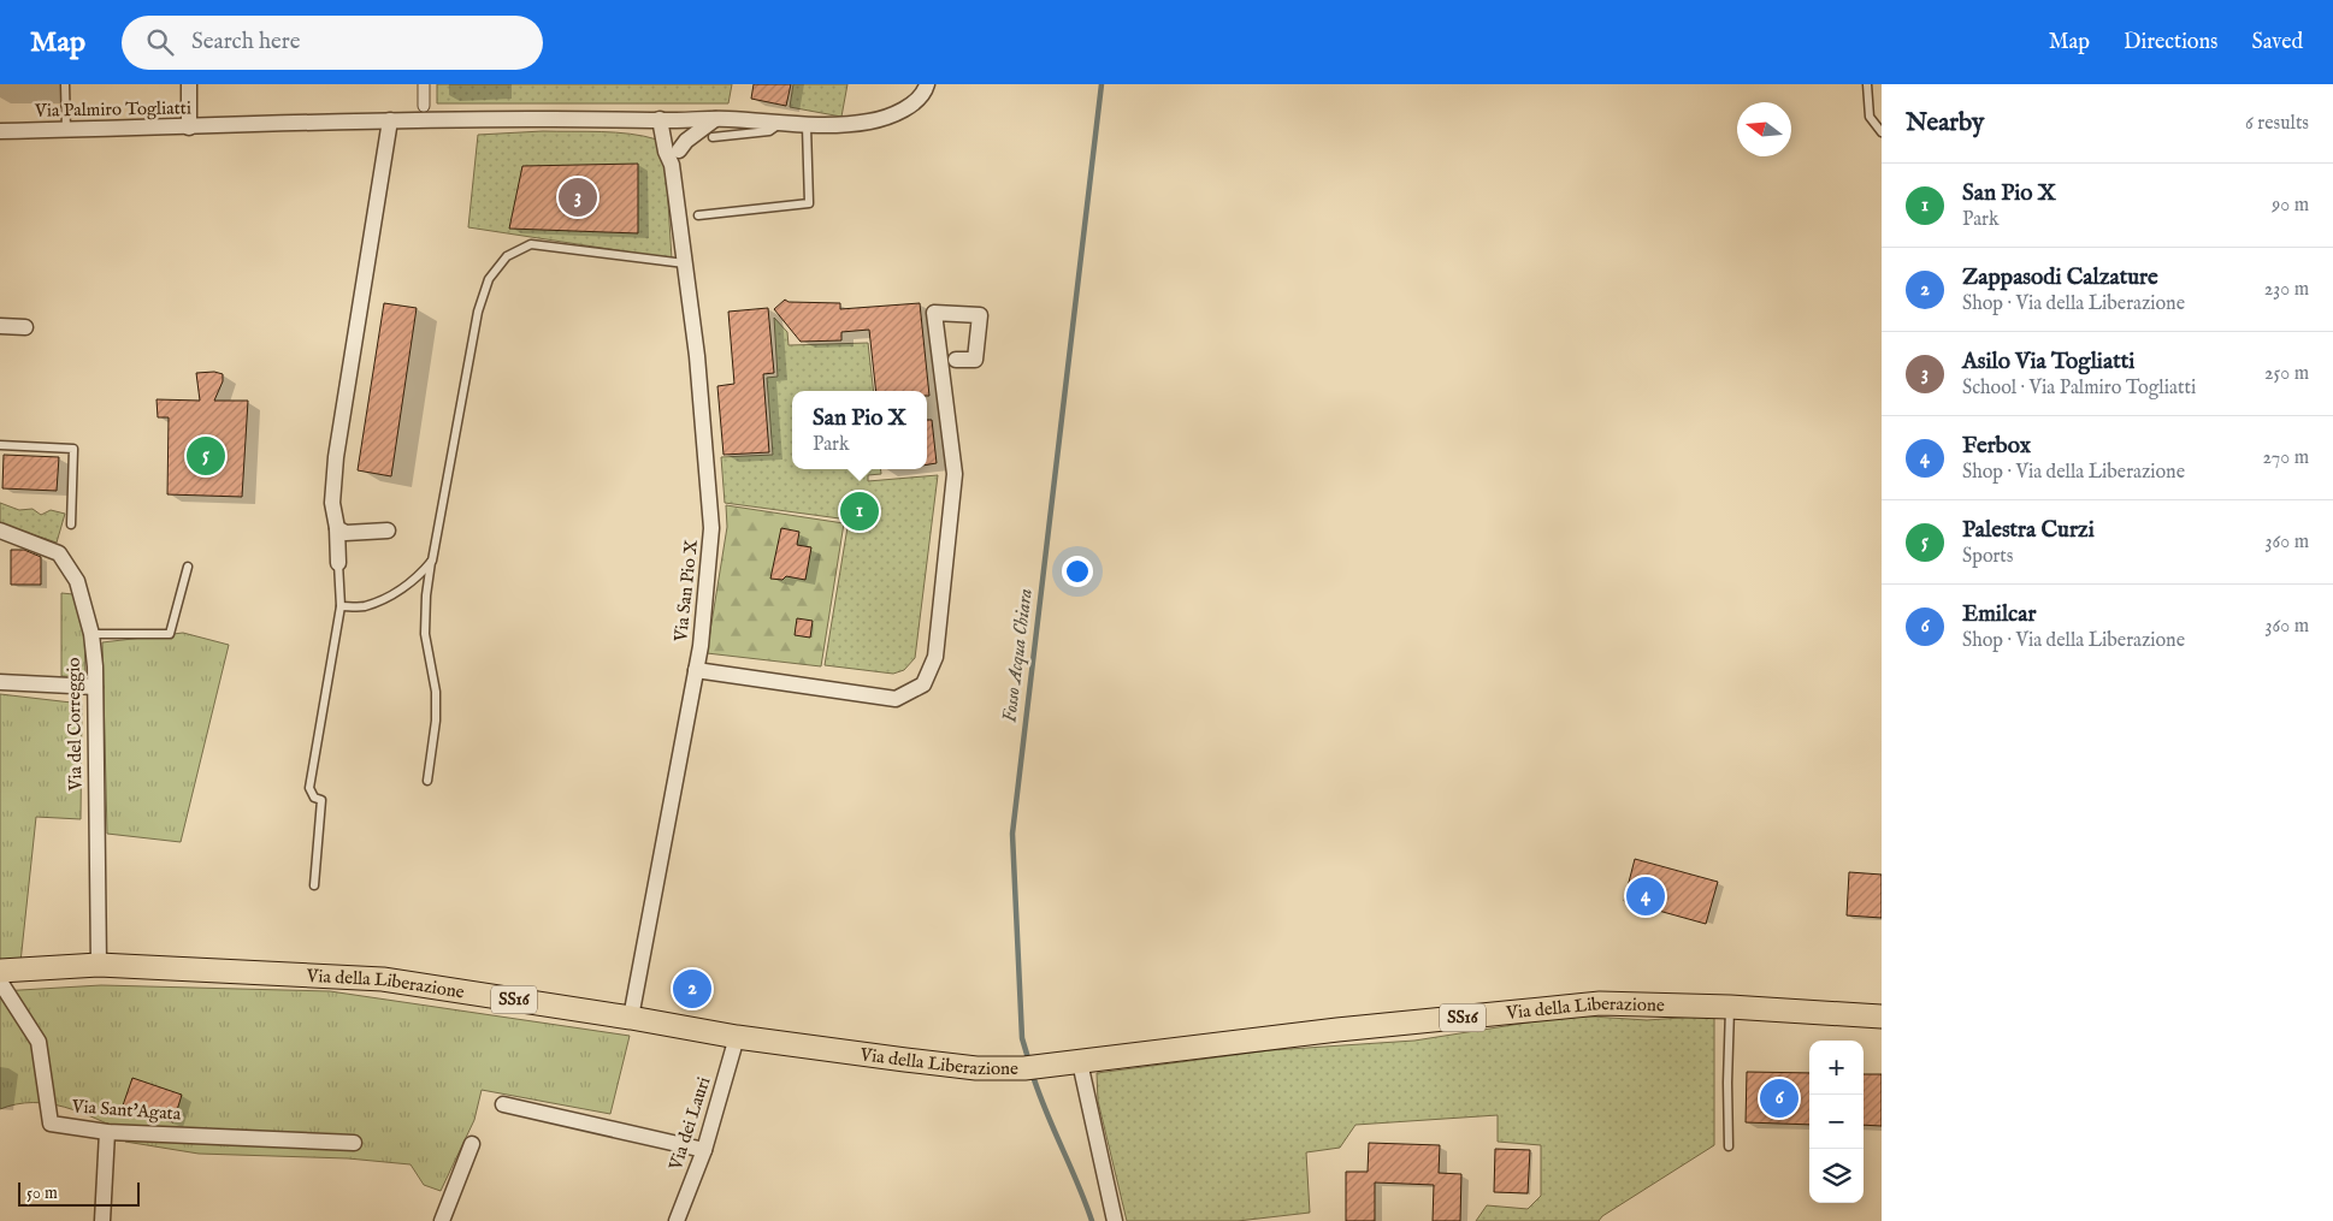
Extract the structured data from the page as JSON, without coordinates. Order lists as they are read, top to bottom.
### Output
{
  "streets": {
    "main road": ["Via della Liberazione", "SS16"],
    "street": [
      "Via Palmiro Togliatti",
      "Via San Pio X",
      "Via del Correggio",
      "Via Sant'Agata",
      "Via dei Lauri"
    ]
  },
  "crossings": [
    ["Via Palmiro Togliatti", "Via San Pio X"],
    ["Via San Pio X", "Via della Liberazione"],
    ["Via del Correggio", "Via della Liberazione"],
    ["Via della Liberazione", "Via dei Lauri"]
  ],
  "water": ["Fosso Acqua Chiara"],
  "scale_bar": "50 m",
  "north": "left",
  "page": {
    "header": "Map",
    "search": "Search here",
    "nav": ["Map", "Directions", "Saved"],
    "heading": ["Nearby", "6 results"],
    "list": [
      {
        "mark": "1",
        "name": "San Pio X",
        "note": "Park",
        "value": "90 m"
      },
      {
        "mark": "2",
        "name": "Zappasodi Calzature",
        "note": "Shop · Via della Liberazione",
        "value": "230 m"
      },
      {
        "mark": "3",
        "name": "Asilo Via Togliatti",
        "note": "School · Via Palmiro Togliatti",
        "value": "250 m"
      },
      {
        "mark": "4",
        "name": "Ferbox",
        "note": "Shop · Via della Liberazione",
        "value": "270 m"
      },
      {
        "mark": "5",
        "name": "Palestra Curzi",
        "note": "Sports",
        "value": "360 m"
      },
      {
        "mark": "6",
        "name": "Emilcar",
        "note": "Shop · Via della Liberazione",
        "value": "360 m"
      }
    ],
    "pins": [
      "3",
      "5",
      "1",
      "4",
      "2",
      "6"
    ],
    "popup": ["San Pio X", "Park"],
    "map_buttons": ["+", "−"],
    "scale": "50 m"
  }
}
